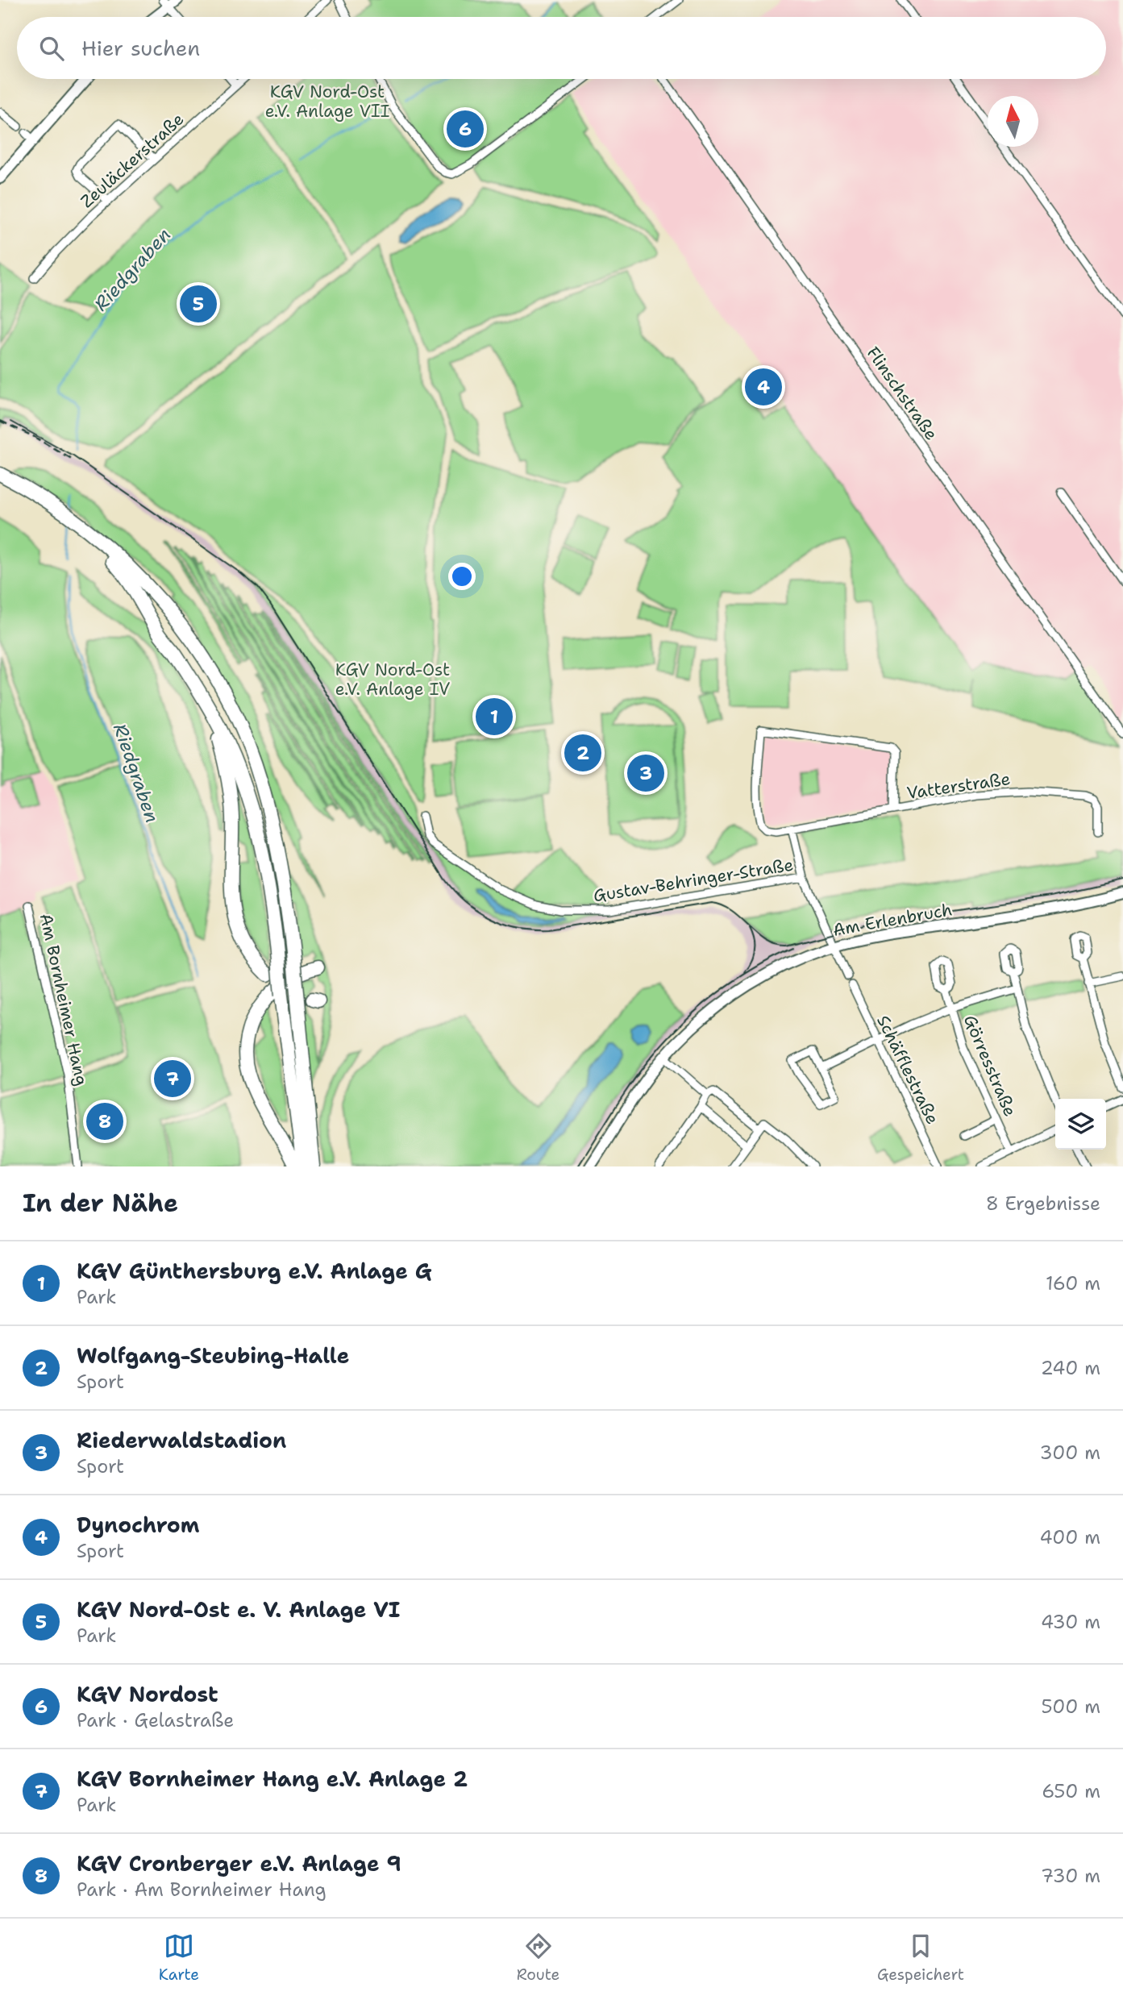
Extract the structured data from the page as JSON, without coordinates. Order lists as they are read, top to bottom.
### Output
{
  "streets": {
    "main road": ["Am Erlenbruch"],
    "street": [
      "Zeuläckerstraße",
      "Flinschstraße",
      "Vatterstraße",
      "Gustav-Behringer-Straße",
      "Am Bornheimer Hang",
      "Görresstraße",
      "Schäfflestraße"
    ]
  },
  "water": ["Riedgraben"],
  "parks": ["KGV Nord-Ost e.V. Anlage VII", "KGV Nord-Ost e.V. Anlage IV"],
  "north": "top",
  "page": {
    "search": "Hier suchen",
    "pins": [
      "6",
      "5",
      "4",
      "1",
      "2",
      "3",
      "7",
      "8"
    ],
    "heading": ["In der Nähe", "8 Ergebnisse"],
    "list": [
      {
        "mark": "1",
        "name": "KGV Günthersburg e.V. Anlage G",
        "note": "Park",
        "value": "160 m"
      },
      {
        "mark": "2",
        "name": "Wolfgang-Steubing-Halle",
        "note": "Sport",
        "value": "240 m"
      },
      {
        "mark": "3",
        "name": "Riederwaldstadion",
        "note": "Sport",
        "value": "300 m"
      },
      {
        "mark": "4",
        "name": "Dynochrom",
        "note": "Sport",
        "value": "400 m"
      },
      {
        "mark": "5",
        "name": "KGV Nord-Ost e. V. Anlage VI",
        "note": "Park",
        "value": "430 m"
      },
      {
        "mark": "6",
        "name": "KGV Nordost",
        "note": "Park · Gelastraße",
        "value": "500 m"
      },
      {
        "mark": "7",
        "name": "KGV Bornheimer Hang e.V. Anlage 2",
        "note": "Park",
        "value": "650 m"
      },
      {
        "mark": "8",
        "name": "KGV Cronberger e.V. Anlage 9",
        "note": "Park · Am Bornheimer Hang",
        "value": "730 m"
      }
    ],
    "nav": ["Karte", "Route", "Gespeichert"]
  }
}
